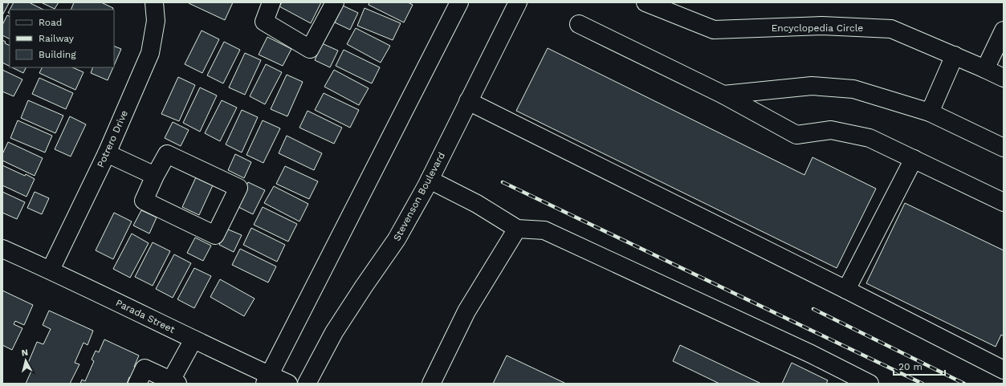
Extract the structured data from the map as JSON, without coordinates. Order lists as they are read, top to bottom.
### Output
{
  "streets": {
    "street": [
      "Encyclopedia Circle",
      "Potrero Drive",
      "Stevenson Boulevard",
      "Parada Street"
    ]
  },
  "crossings": [
    ["Potrero Drive", "Parada Street"]
  ],
  "legend": ["Road", "Railway", "Building"],
  "scale_bar": "20 m",
  "north": "top"
}
